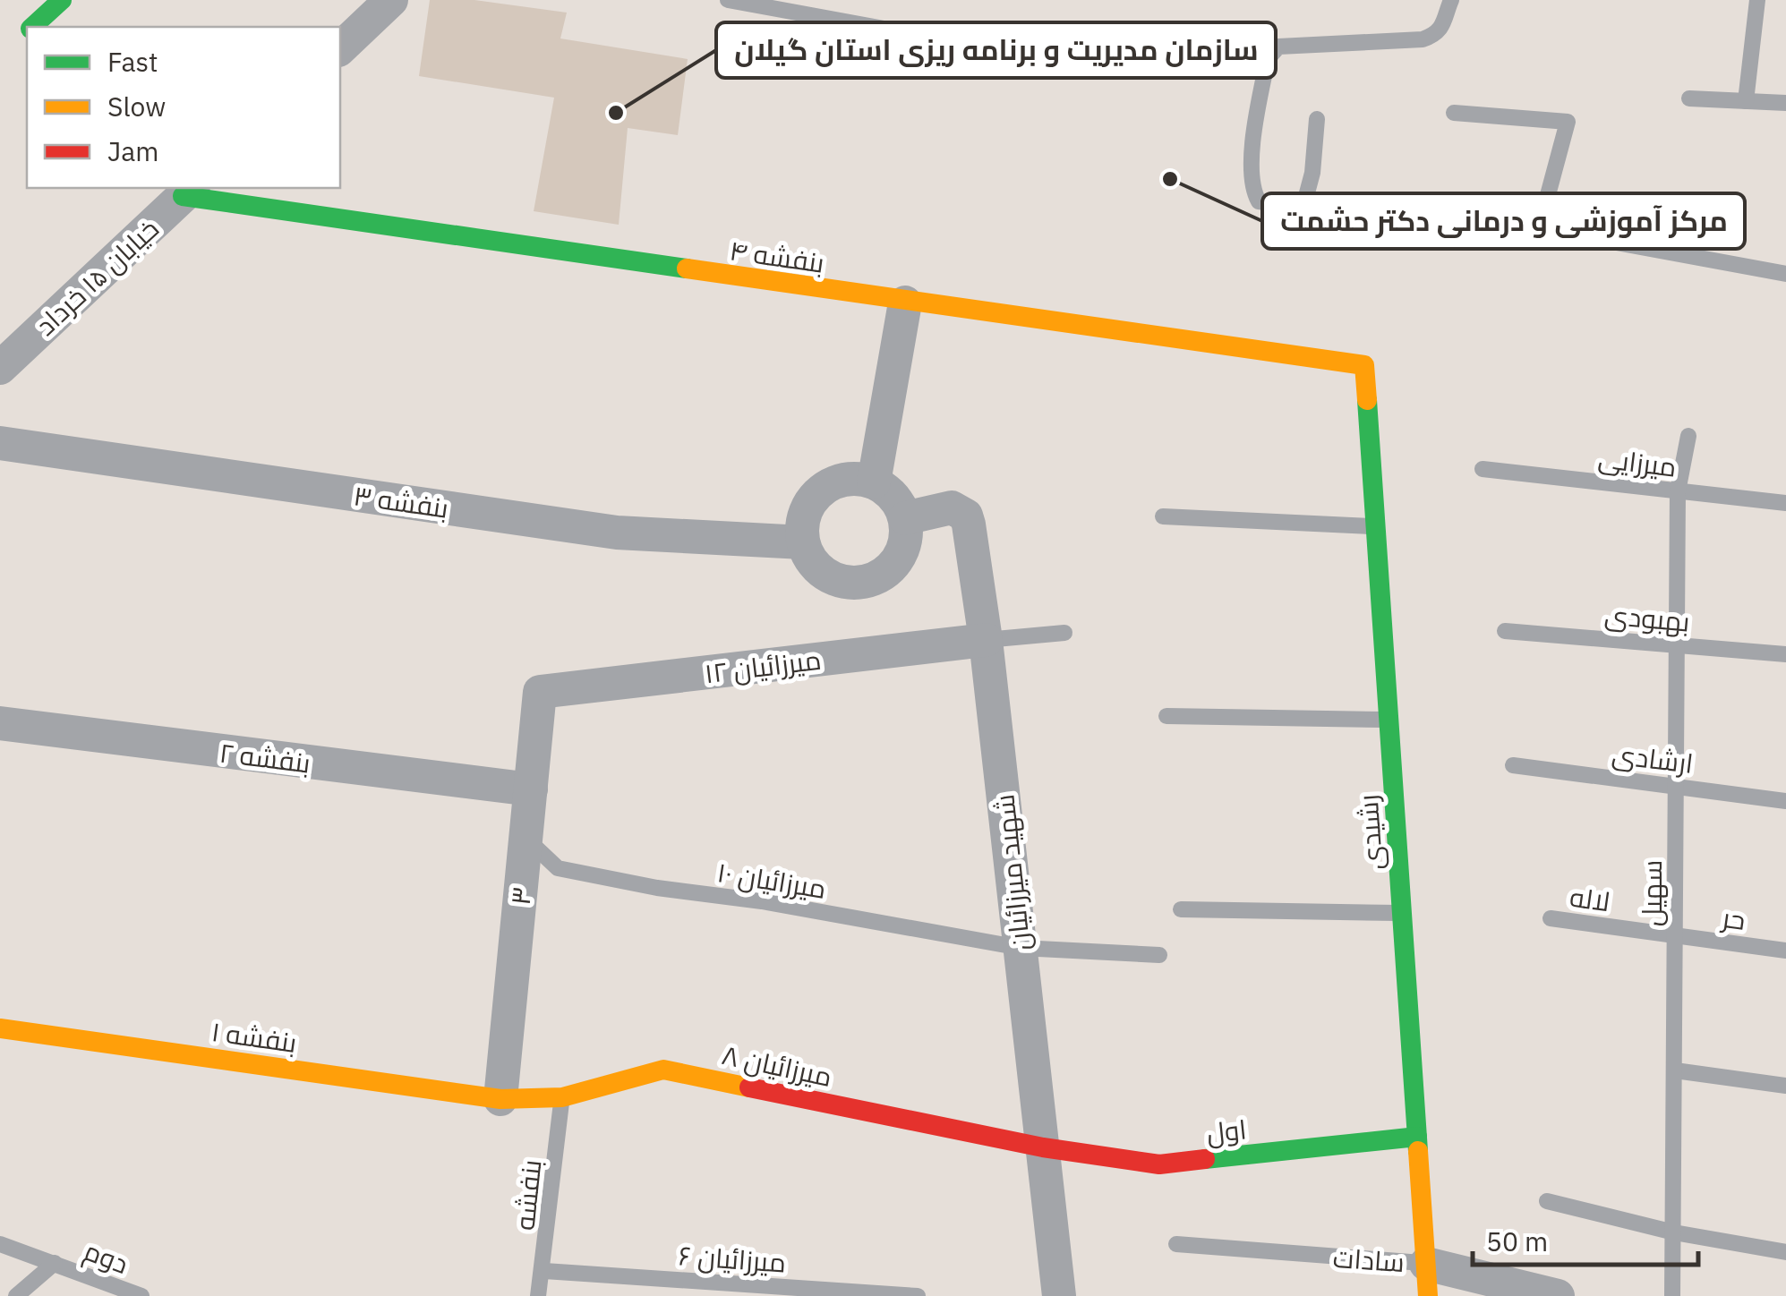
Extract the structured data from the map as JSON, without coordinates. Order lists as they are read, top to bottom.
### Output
{
  "streets": {
    "main road": [
      "بنفشه ۴",
      "رشیدی",
      "بنفشه ۱",
      "میرزائیان ۸",
      "اول"
    ],
    "street": [
      "خیابان ۱۵ خرداد",
      "بنفشه ۳",
      "میرزائیان ۱۲",
      "بنفشه ۲",
      "شهید میرزائیان",
      "۳",
      "سادات"
    ],
    "lane": [
      "میرزایی",
      "بهبودی",
      "ارشادی",
      "میرزائیان ۱۰",
      "سهیل",
      "لاله",
      "حر",
      "بنفشه",
      "دوم",
      "میرزائیان ۶"
    ]
  },
  "crossings": [
    ["بنفشه ۴", "خیابان ۱۵ خرداد"],
    ["بنفشه ۴", "رشیدی"],
    ["میرزایی", "سهیل"],
    ["بنفشه ۳", "شهید میرزائیان"],
    ["بهبودی", "سهیل"],
    ["میرزائیان ۱۲", "شهید میرزائیان"],
    ["میرزائیان ۱۲", "۳"],
    ["بنفشه ۲", "۳"],
    ["ارشادی", "سهیل"],
    ["رشیدی", "اول"],
    ["رشیدی", "سادات"],
    ["شهید میرزائیان", "میرزائیان ۱۰"],
    ["شهید میرزائیان", "میرزائیان ۸"],
    ["شهید میرزائیان", "اول"],
    ["میرزائیان ۱۰", "۳"],
    ["سهیل", "لاله"],
    ["سهیل", "حر"],
    ["۳", "بنفشه ۱"],
    ["۳", "میرزائیان ۸"],
    ["لاله", "حر"],
    ["بنفشه ۱", "میرزائیان ۸"],
    ["میرزائیان ۸", "اول"],
    ["میرزائیان ۸", "بنفشه"],
    ["بنفشه", "میرزائیان ۶"]
  ],
  "places": ["سازمان مدیریت و برنامه ریزی استان گیلان", "مرکز آموزشی و ‌درمانی دکتر حشمت"],
  "legend": ["Fast", "Slow", "Jam"],
  "scale_bar": "50 m"
}
